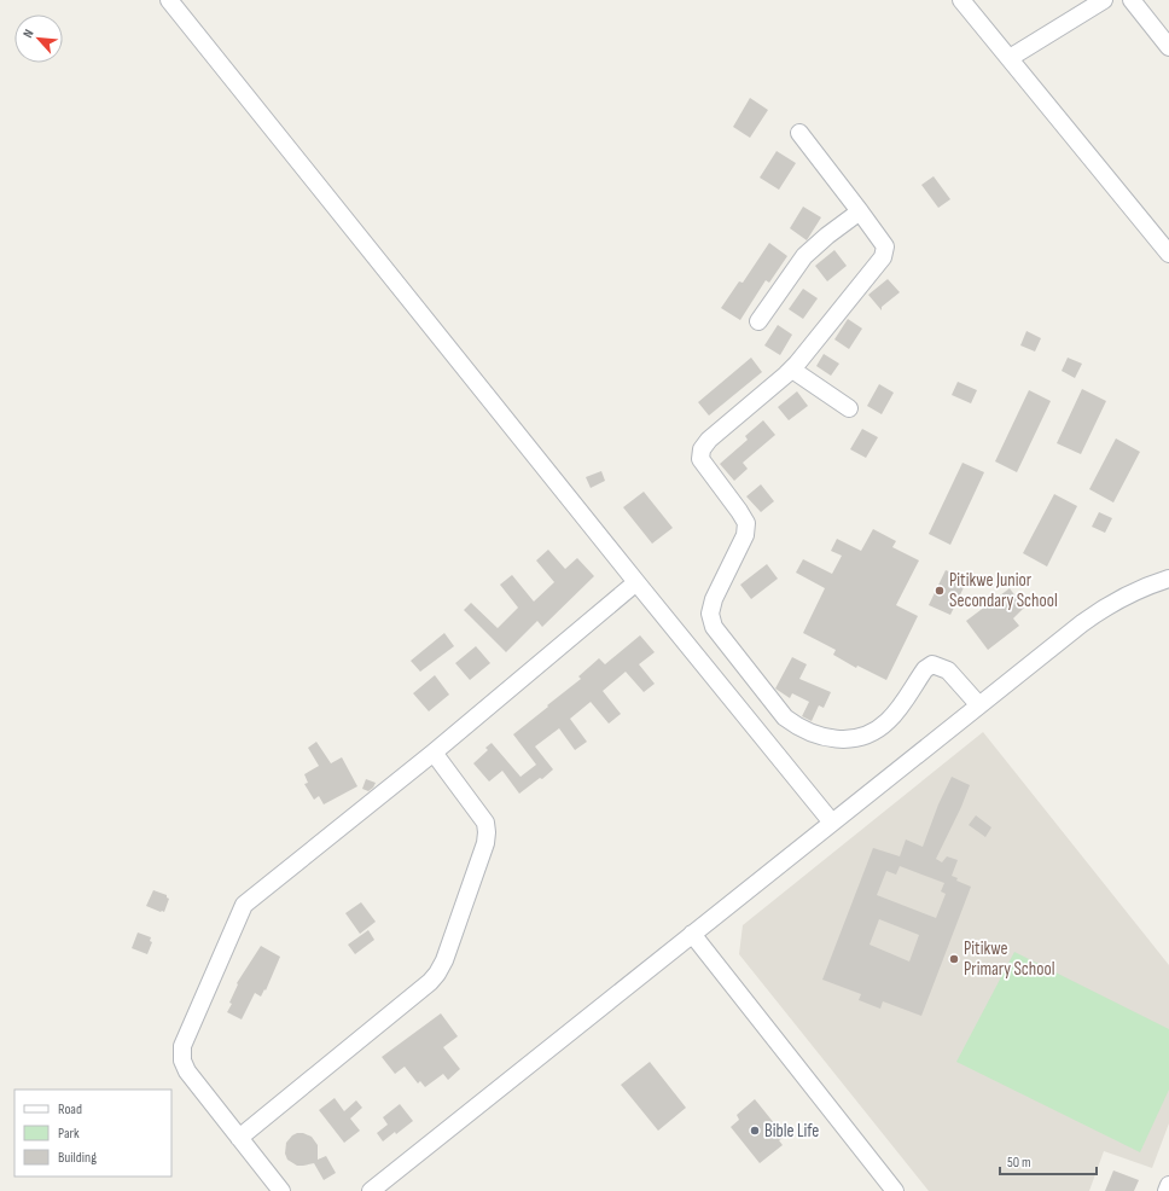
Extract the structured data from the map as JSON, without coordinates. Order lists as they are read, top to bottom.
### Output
{
  "places": ["Pitikwe Junior Secondary School", "Pitikwe Primary School", "Bible Life"],
  "legend": ["Road", "Park", "Building"],
  "scale_bar": "50 m",
  "north": "top left"
}
